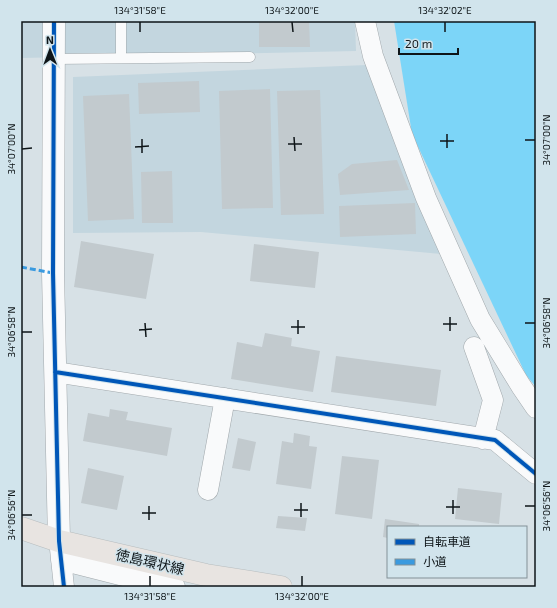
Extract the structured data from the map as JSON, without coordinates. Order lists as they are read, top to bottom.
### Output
{
  "streets": {
    "main road": ["徳島環状線"]
  },
  "legend": ["自転車道", "小道"],
  "scale_bar": "20 m",
  "north": "top",
  "coordinates": [
    "134°31'58\"E",
    "134°32'00\"E",
    "134°32'02\"E",
    "34°07'00\"N",
    "34°06'58\"N",
    "34°06'56\"N"
  ]
}
